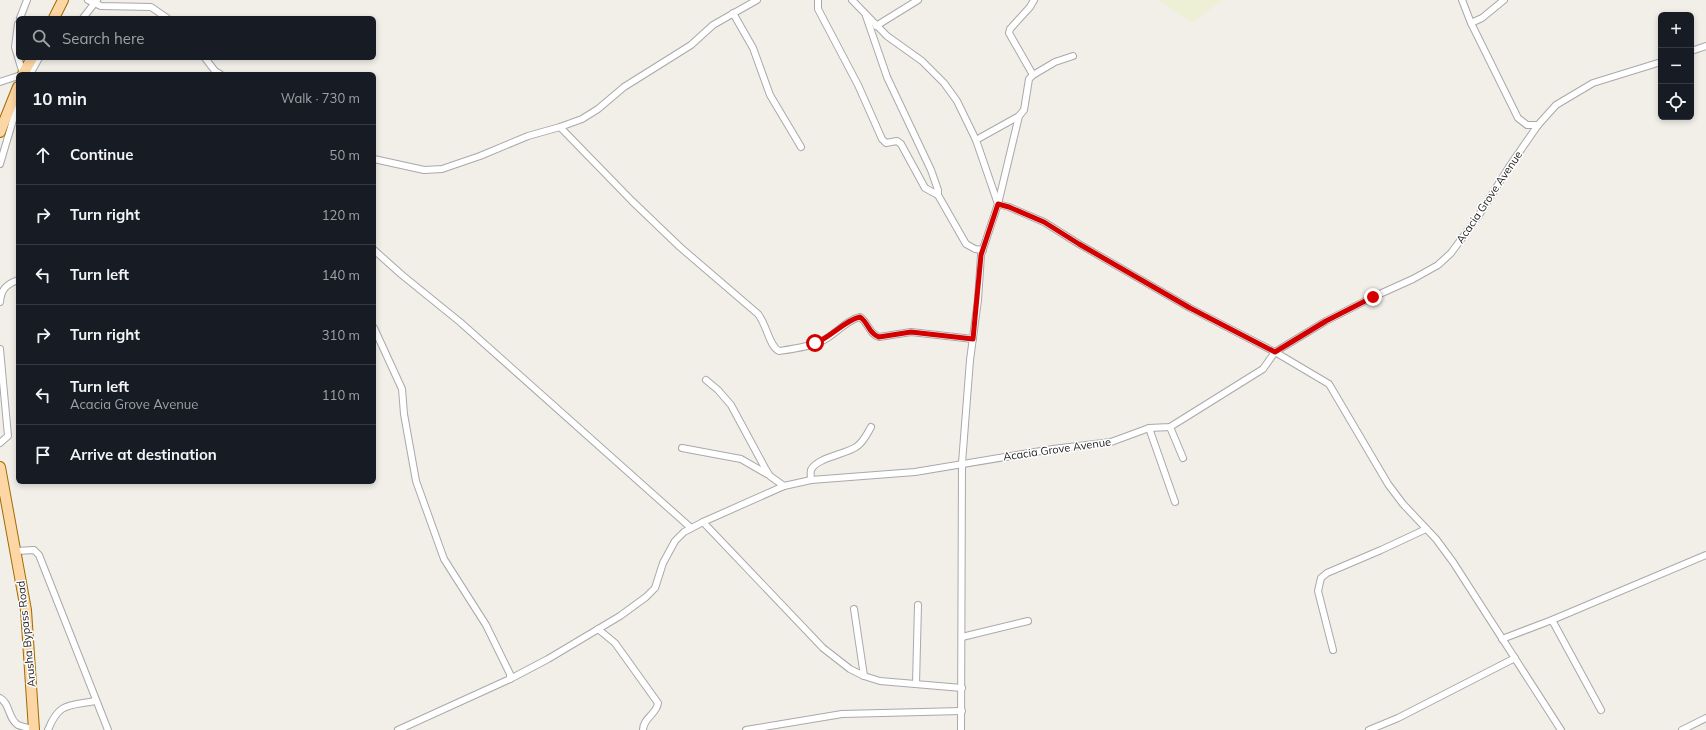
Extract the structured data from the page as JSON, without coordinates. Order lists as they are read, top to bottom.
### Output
{
  "streets": {
    "main road": ["Arusha Bypass Road"],
    "street": ["Acacia Grove Avenue"]
  },
  "page": {
    "map_buttons": ["+", "−"],
    "search": "Search here",
    "heading": ["10 min", "Walk · 730 m"],
    "list": [
      ["Continue", "50 m"],
      ["Turn right", "120 m"],
      ["Turn left", "140 m"],
      ["Turn right", "310 m"],
      ["Turn left", "Acacia Grove Avenue", "110 m"],
      "Arrive at destination"
    ]
  }
}
